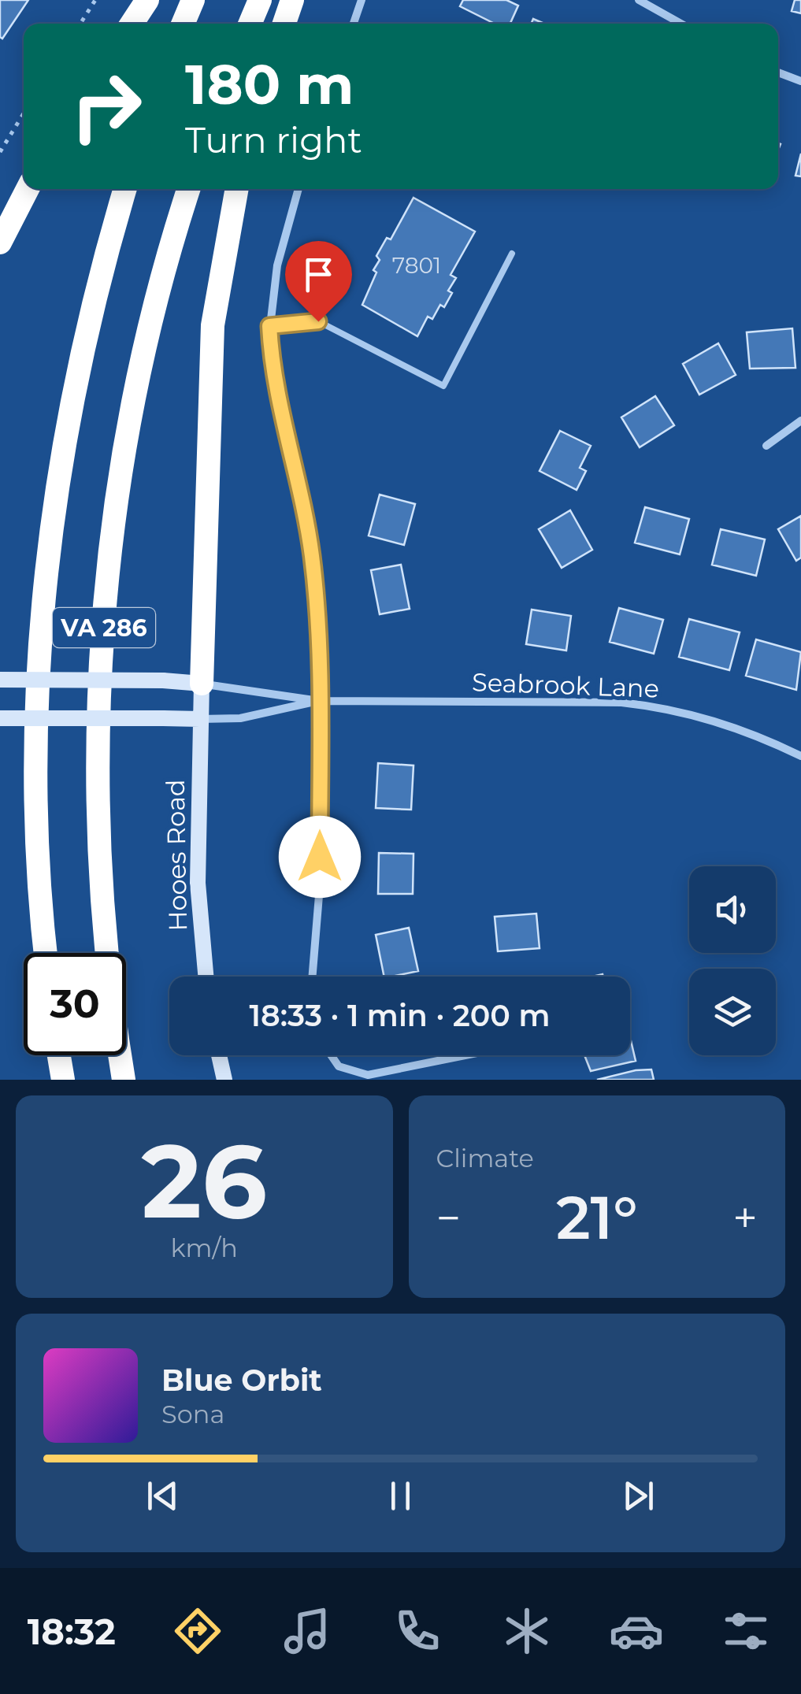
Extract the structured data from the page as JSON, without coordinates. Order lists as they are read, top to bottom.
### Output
{
  "streets": {
    "highway": ["VA 286"],
    "main road": ["Hooes Road"],
    "street": ["Seabrook Lane"]
  },
  "crossings": [
    ["Seabrook Lane", "Hooes Road"]
  ],
  "house_numbers": ["7801"],
  "page": {
    "turn": ["180 m", "Turn right"],
    "limit": "30",
    "trip": "18:33 · 1 min · 200 m",
    "tile": [
      ["26", "km/h"],
      "Climate"
    ],
    "heat": ["−", "21°", "+"],
    "song": ["Blue Orbit", "Sona"],
    "tabs": "18:32"
  }
}
